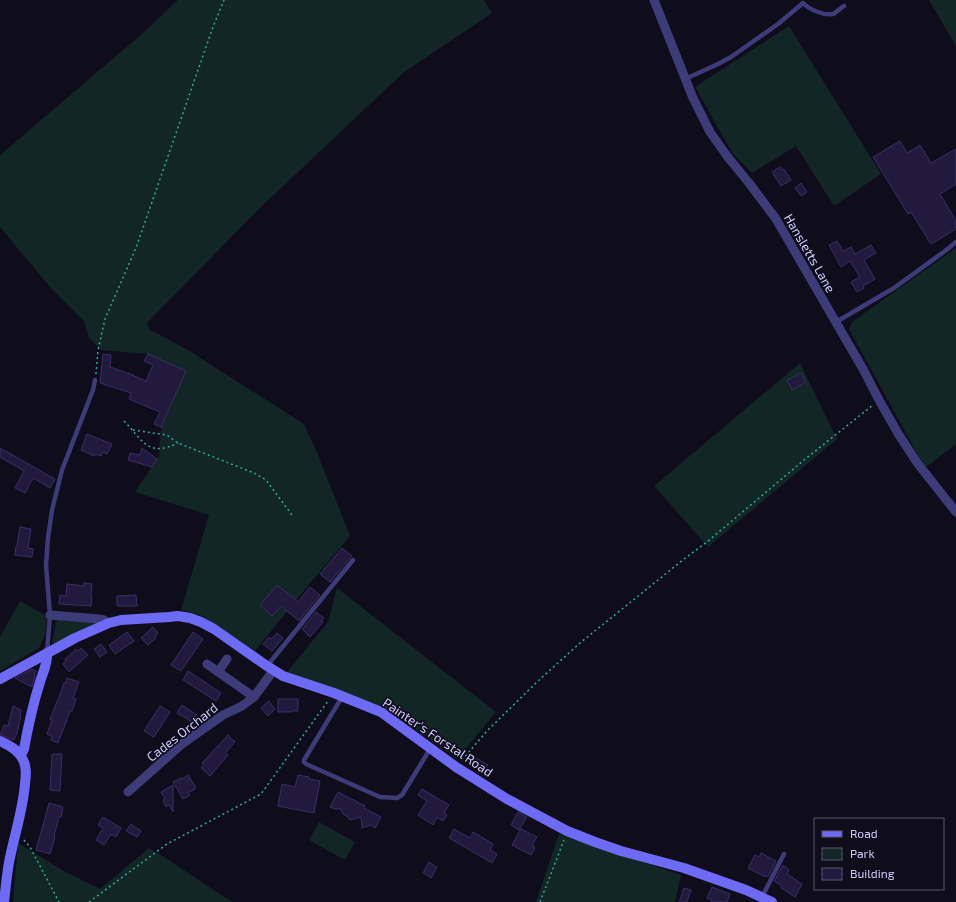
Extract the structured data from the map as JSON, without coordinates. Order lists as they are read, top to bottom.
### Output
{
  "streets": {
    "street": ["Hansletts Lane", "Cades Orchard", "Painter's Forstal Road"]
  },
  "crossings": [
    ["Cades Orchard", "Painter's Forstal Road"]
  ],
  "legend": ["Road", "Park", "Building"]
}
